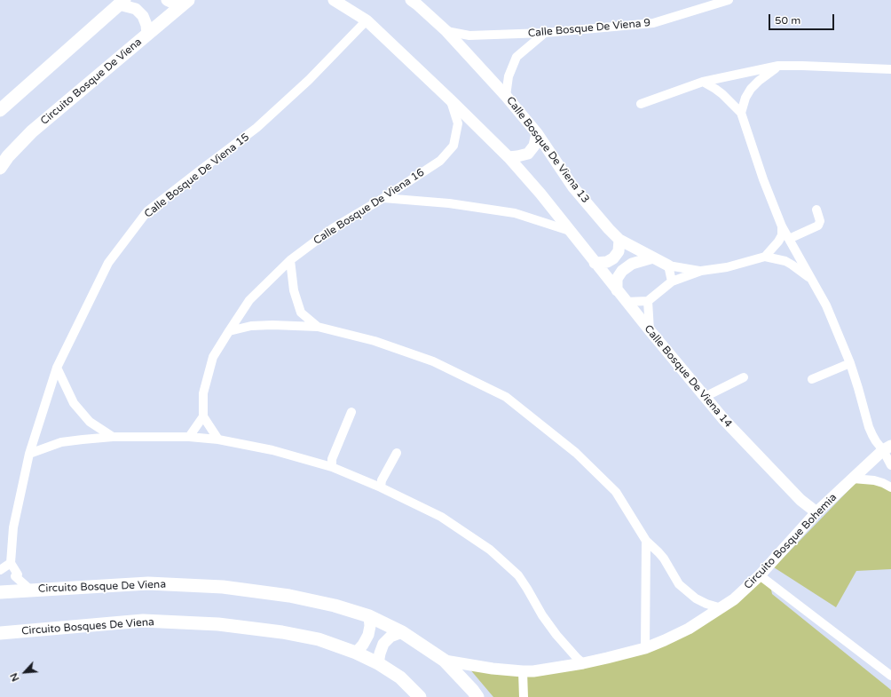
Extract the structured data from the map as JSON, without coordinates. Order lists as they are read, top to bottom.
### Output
{
  "streets": {
    "main road": ["Circuito Bosque De Viena", "Circuito Bosques De Viena"],
    "street": [
      "Calle Bosque De Viena 9",
      "Calle Bosque De Viena 13",
      "Calle Bosque De Viena 15",
      "Calle Bosque De Viena 16",
      "Calle Bosque De Viena 14",
      "Circuito Bosque Bohemia"
    ]
  },
  "crossings": [
    ["Calle Bosque De Viena 9", "Calle Bosque De Viena 13"],
    ["Circuito Bosque De Viena", "Calle Bosque De Viena 15"],
    ["Circuito Bosque De Viena", "Circuito Bosque Bohemia"],
    ["Calle Bosque De Viena 13", "Calle Bosque De Viena 14"],
    ["Calle Bosque De Viena 14", "Circuito Bosque Bohemia"]
  ],
  "scale_bar": "50 m",
  "north": "bottom left"
}
